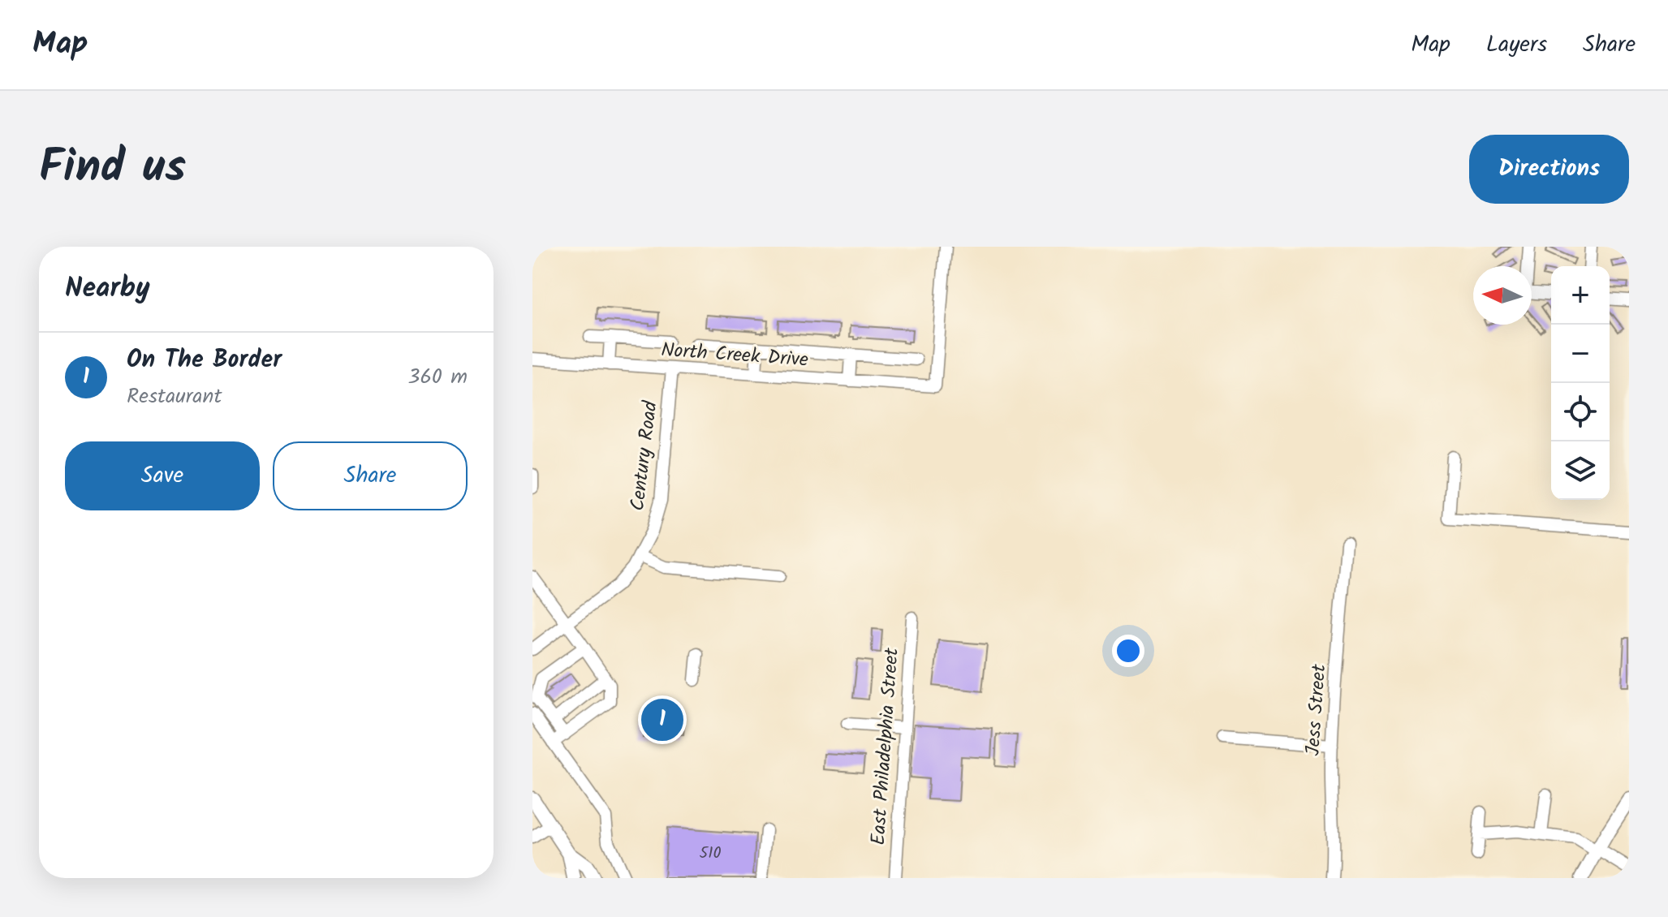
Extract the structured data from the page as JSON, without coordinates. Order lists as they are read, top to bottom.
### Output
{
  "streets": {
    "street": [
      "North Creek Drive",
      "Century Road",
      "Jess Street",
      "East Philadelphia Street"
    ]
  },
  "crossings": [
    ["North Creek Drive", "Century Road"]
  ],
  "house_numbers": ["510"],
  "north": "left",
  "page": {
    "header": "Map",
    "nav": ["Map", "Layers", "Share"],
    "title": "Find us",
    "buttons": [
      "Directions",
      ["Save", "Share"]
    ],
    "heading": "Nearby",
    "map_buttons": ["+", "−"],
    "list": [
      {
        "mark": "1",
        "name": "On The Border",
        "note": "Restaurant",
        "value": "360 m"
      }
    ],
    "pins": "1"
  }
}
